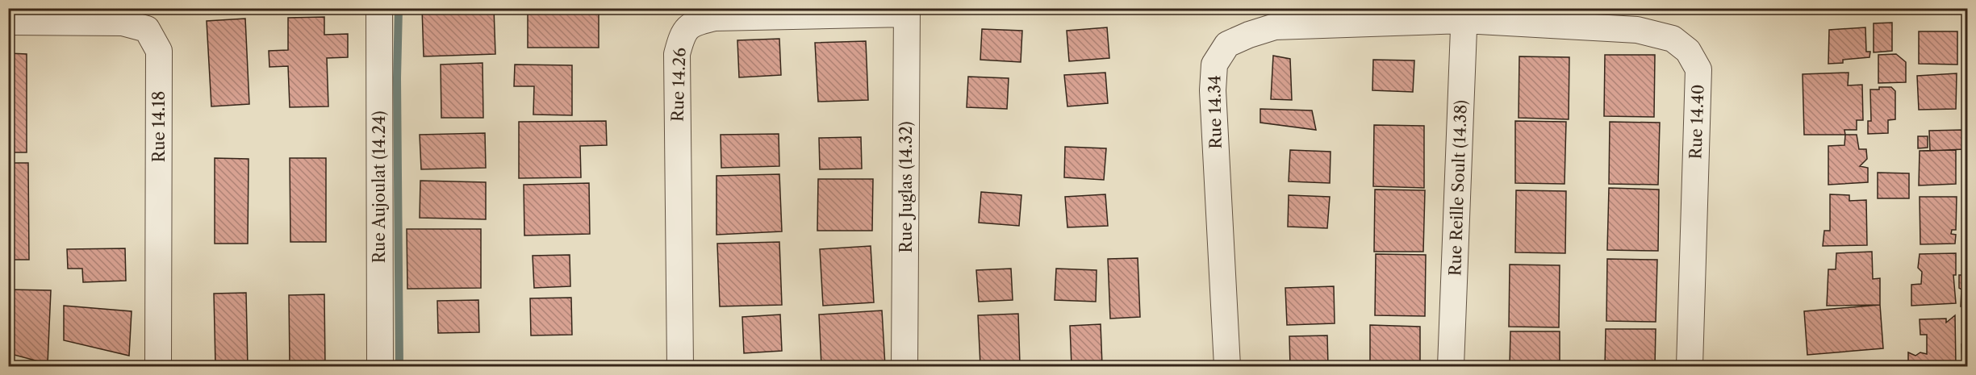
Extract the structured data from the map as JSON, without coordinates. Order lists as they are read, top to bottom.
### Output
{
  "streets": {
    "street": [
      "Rue 14.26",
      "Rue 14.34",
      "Rue 14.40",
      "Rue 14.18",
      "Rue Aujoulat (14.24)",
      "Rue Juglas (14.32)",
      "Rue Reille Soult (14.38)"
    ]
  },
  "crossings": [
    ["Rue 14.26", "Rue Juglas (14.32)"],
    ["Rue 14.34", "Rue 14.40"],
    ["Rue 14.34", "Rue Reille Soult (14.38)"],
    ["Rue 14.40", "Rue Reille Soult (14.38)"]
  ]
}
